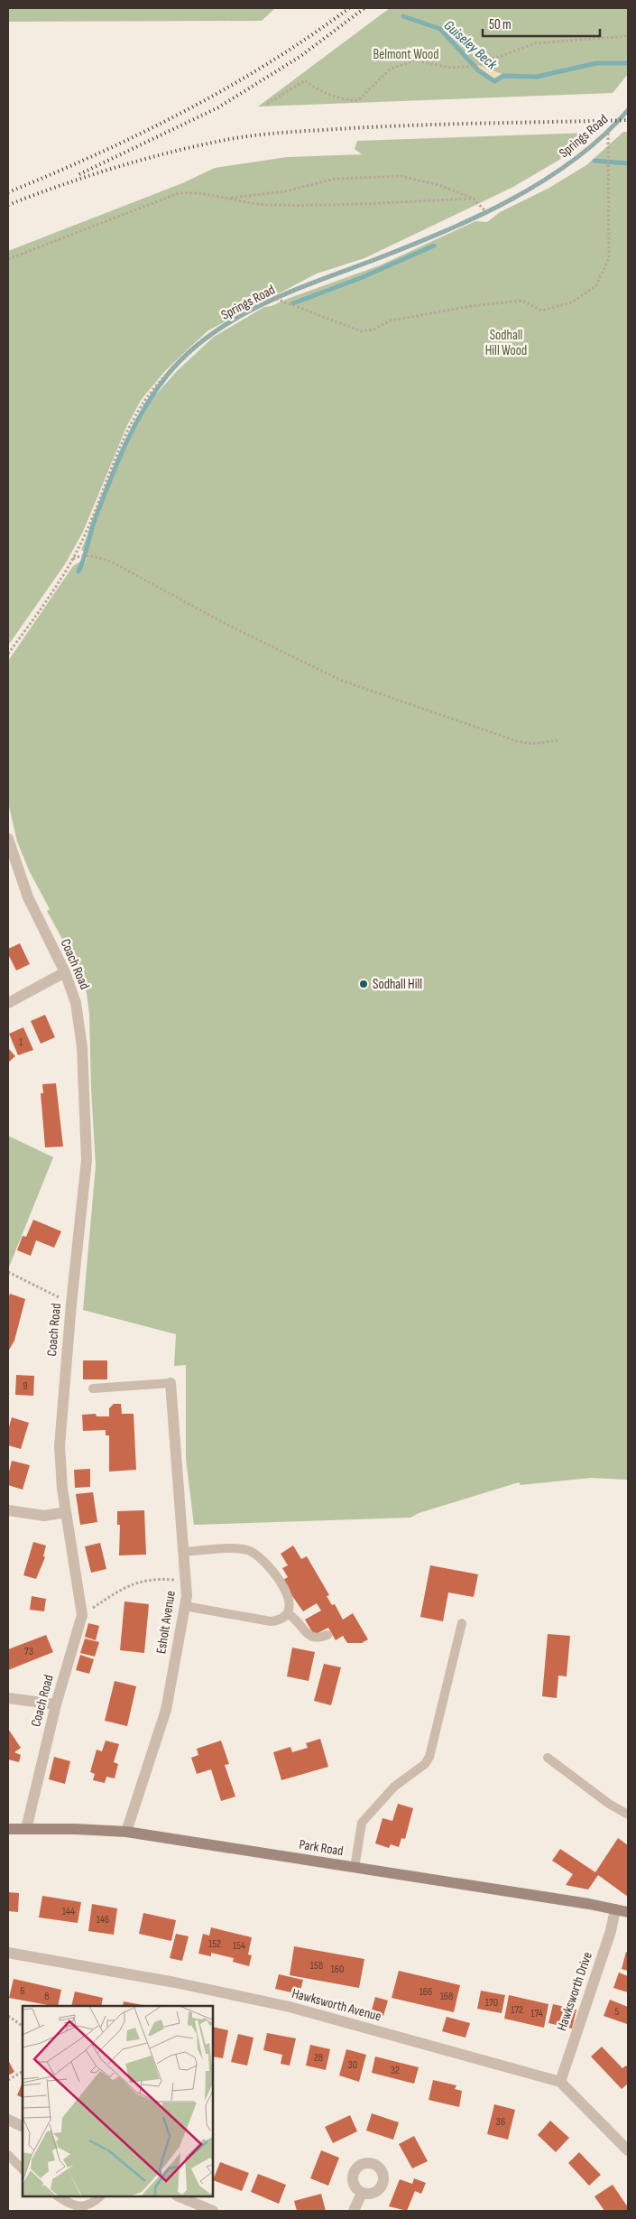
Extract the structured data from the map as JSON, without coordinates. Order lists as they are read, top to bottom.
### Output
{
  "streets": {
    "main road": ["Park Road"],
    "street": [
      "Coach Road",
      "Esholt Avenue",
      "Hawksworth Drive",
      "Hawksworth Avenue"
    ],
    "path": ["Springs Road"]
  },
  "crossings": [
    ["Coach Road", "Park Road"],
    ["Esholt Avenue", "Park Road"],
    ["Park Road", "Hawksworth Drive"],
    ["Hawksworth Drive", "Hawksworth Avenue"]
  ],
  "water": ["Guiseley Beck"],
  "parks": ["Belmont Wood", "Sodhall Hill Wood"],
  "places": ["Sodhall Hill"],
  "house_numbers": [
    "1",
    "9",
    "73",
    "144",
    "146",
    "152",
    "154",
    "158",
    "160",
    "6",
    "166",
    "8",
    "168",
    "170",
    "172",
    "5",
    "174",
    "28",
    "30",
    "32",
    "36"
  ],
  "scale_bar": "50 m"
}
